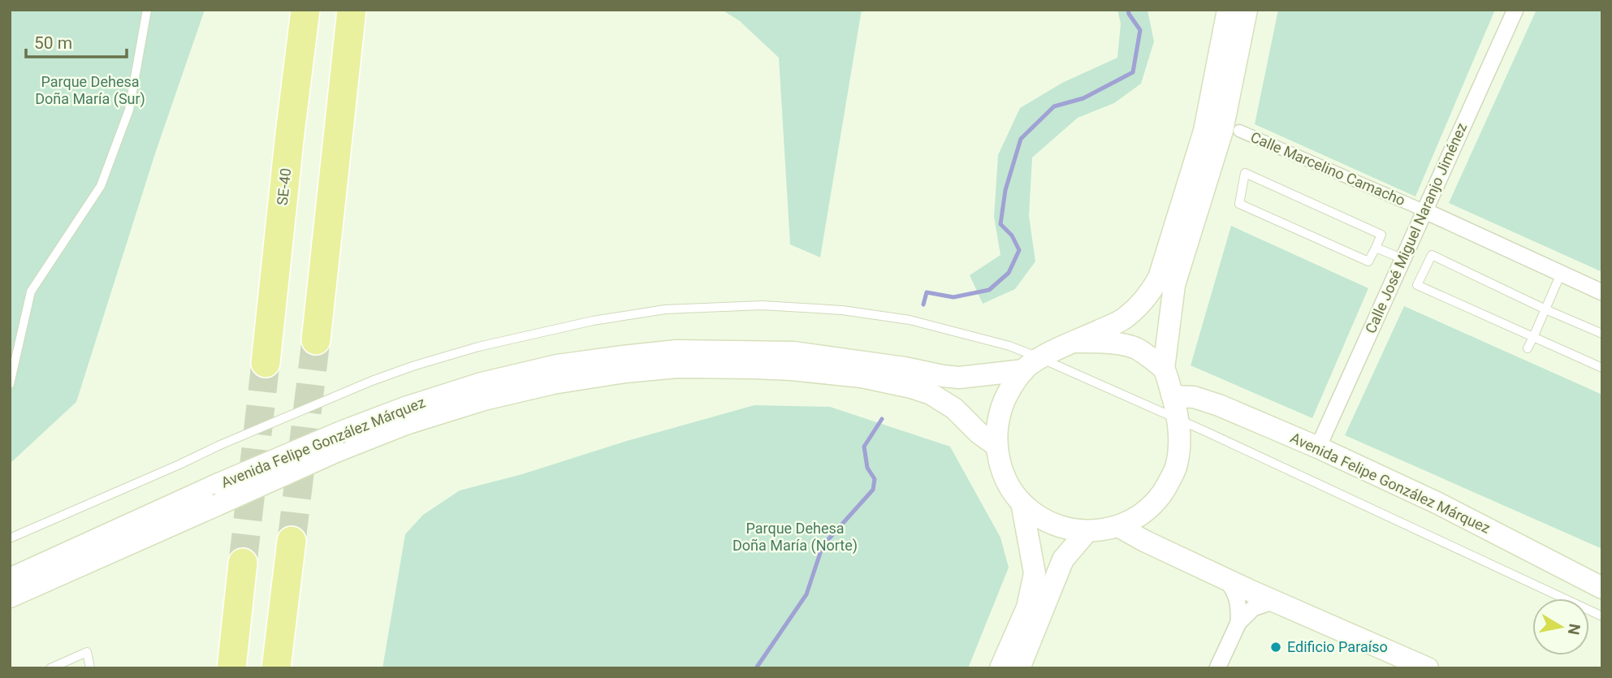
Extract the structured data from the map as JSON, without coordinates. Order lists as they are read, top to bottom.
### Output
{
  "streets": {
    "highway": ["SE-40"],
    "main road": ["Avenida Felipe González Márquez"],
    "street": ["Calle Marcelino Camacho", "Calle José Miguel Naranjo Jiménez"]
  },
  "crossings": [
    ["Calle Marcelino Camacho", "Calle José Miguel Naranjo Jiménez"],
    ["Calle José Miguel Naranjo Jiménez", "Avenida Felipe González Márquez"]
  ],
  "parks": ["Parque Dehesa Doña María (Sur)", "Parque Dehesa Doña María (Norte)"],
  "places": ["Edificio Paraíso"],
  "scale_bar": "50 m",
  "north": "right"
}
